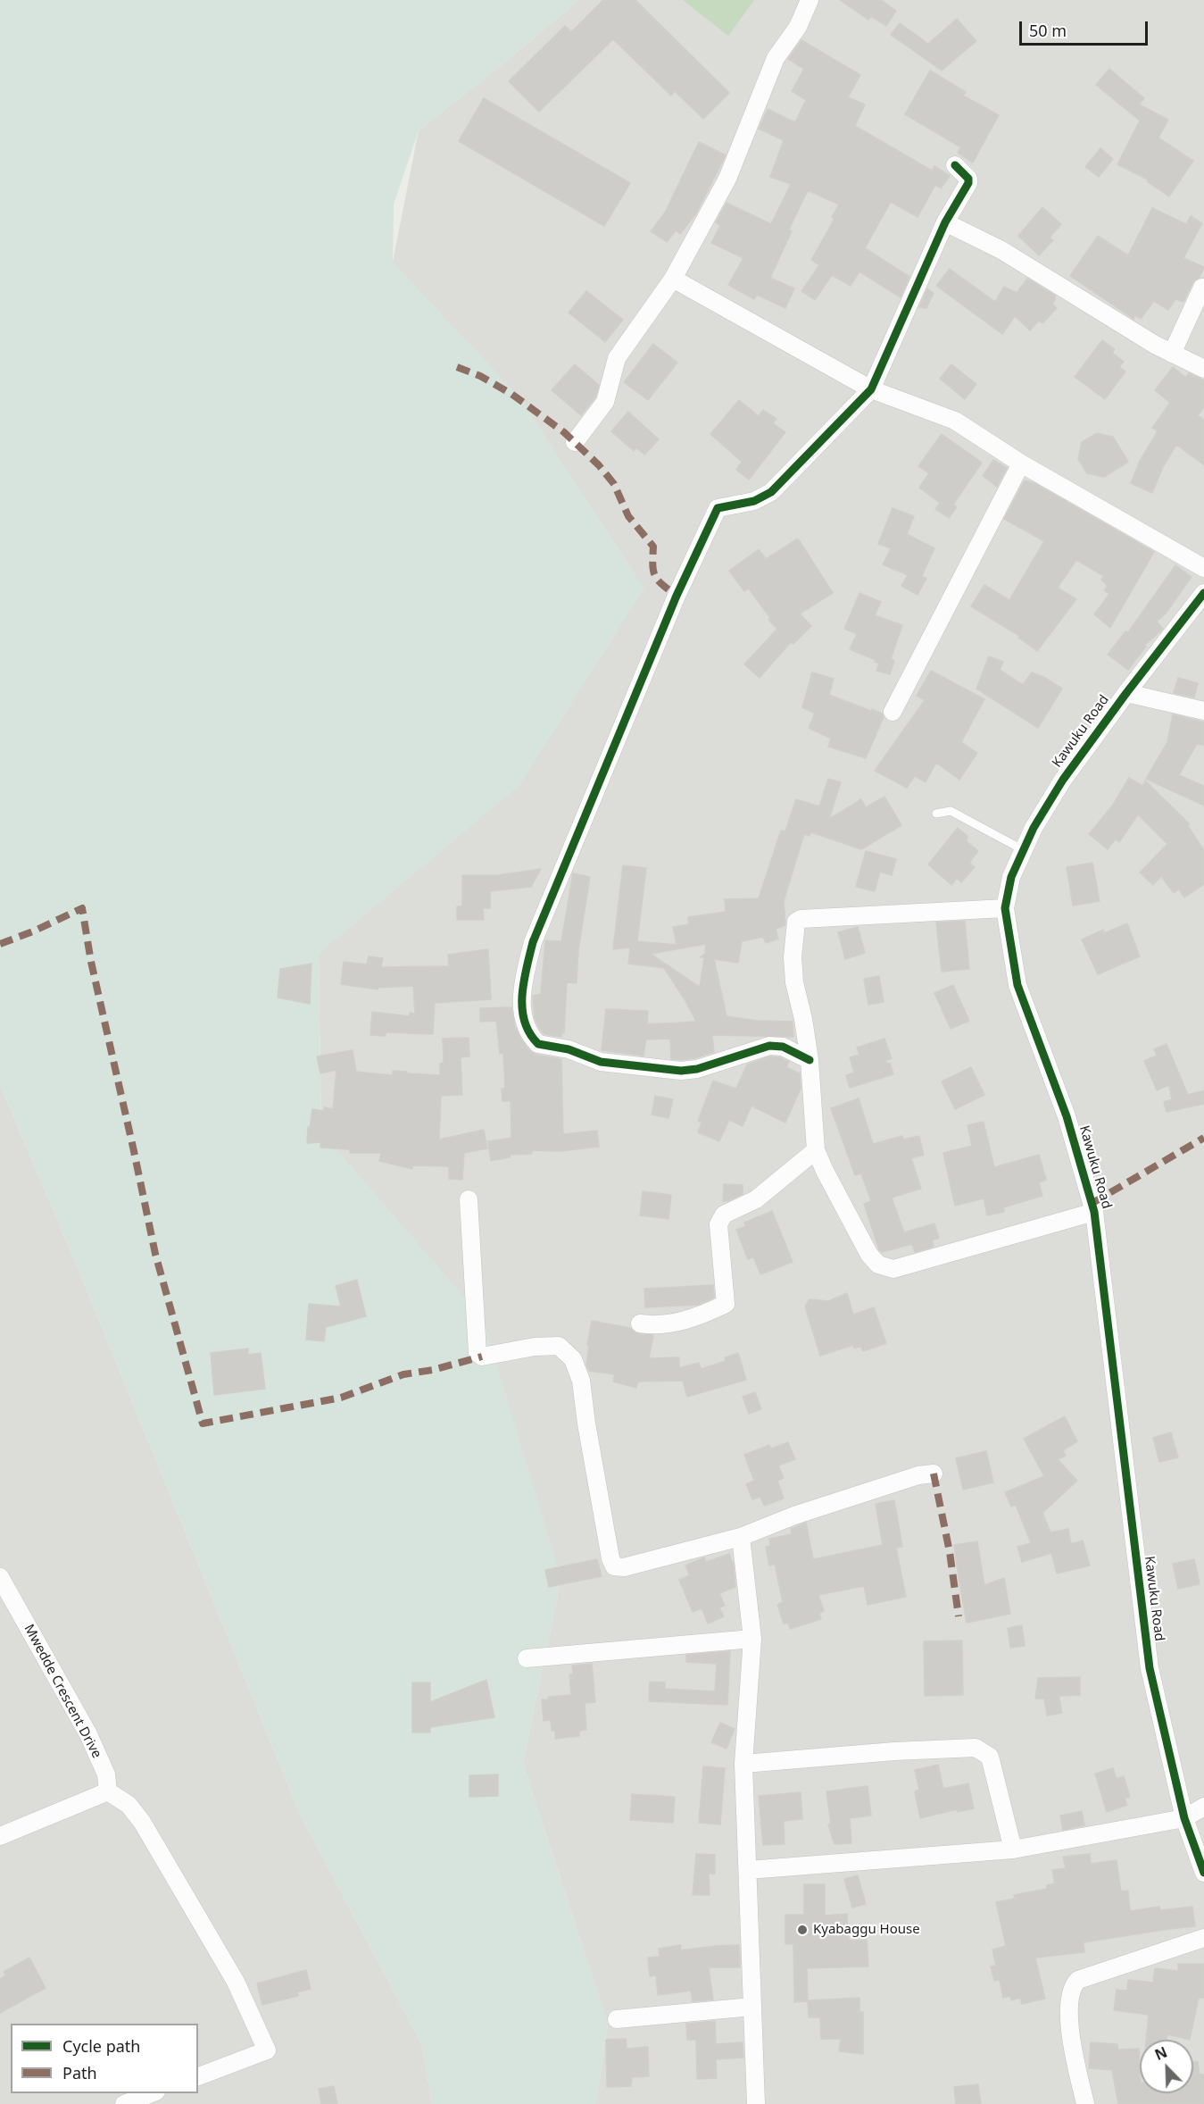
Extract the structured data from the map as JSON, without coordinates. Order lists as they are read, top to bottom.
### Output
{
  "streets": {
    "street": ["Kawuku Road", "Mwedde Crescent Drive"]
  },
  "places": ["Kyabaggu House"],
  "legend": ["Cycle path", "Path"],
  "scale_bar": "50 m",
  "north": "top left"
}
